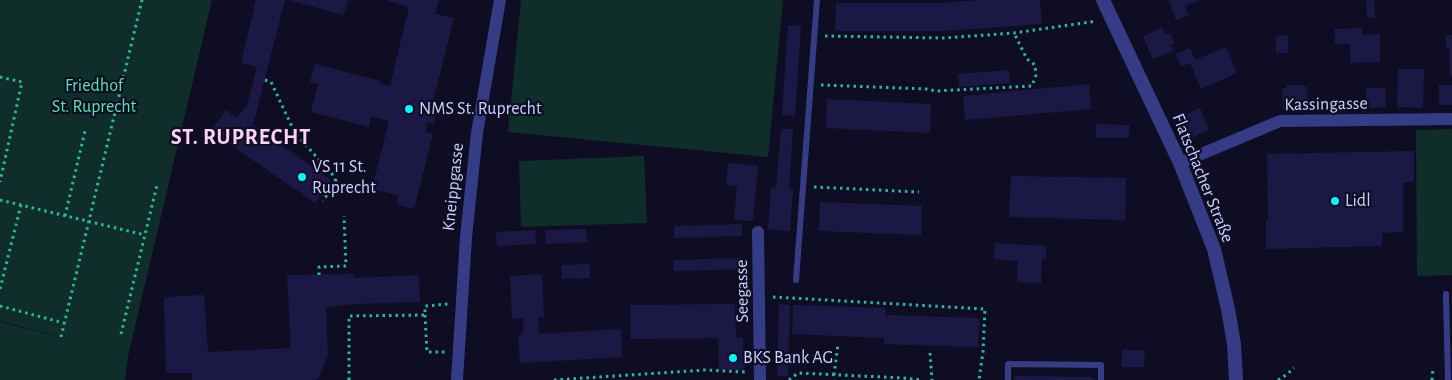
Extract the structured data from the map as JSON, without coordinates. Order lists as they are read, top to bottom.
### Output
{
  "streets": {
    "street": [
      "Kassingasse",
      "Flatschacher Straße",
      "Kneippgasse",
      "Seegasse"
    ]
  },
  "crossings": [
    ["Kassingasse", "Flatschacher Straße"]
  ],
  "districts": ["ST. RUPRECHT"],
  "parks": ["Friedhof St. Ruprecht"],
  "places": [
    "NMS St. Ruprecht",
    "VS 11 St. Ruprecht",
    "Lidl",
    "BKS Bank AG"
  ]
}
